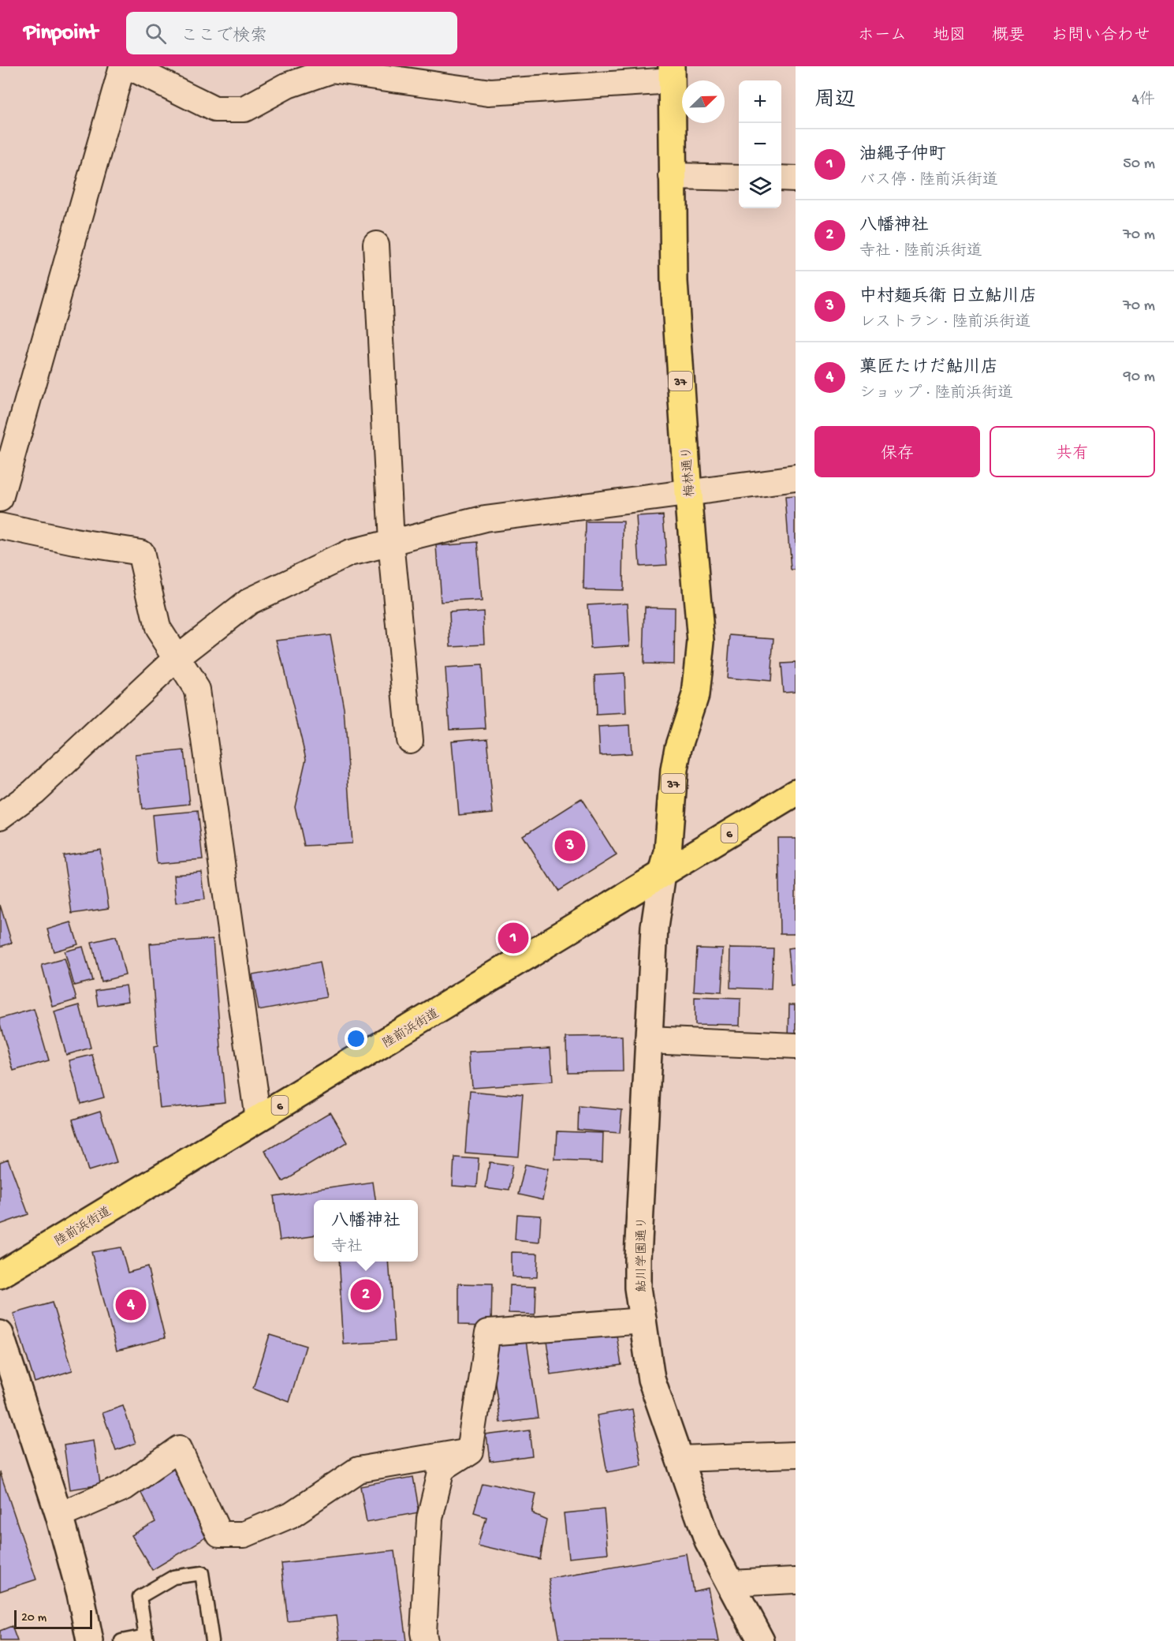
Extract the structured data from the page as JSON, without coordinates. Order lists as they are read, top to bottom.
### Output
{
  "streets": {
    "main road": [
      "37",
      "梅林通り",
      "6",
      "陸前浜街道"
    ],
    "street": ["鮎川学園通り"]
  },
  "crossings": [
    ["梅林通り", "陸前浜街道"],
    ["梅林通り", "鮎川学園通り"],
    ["陸前浜街道", "鮎川学園通り"]
  ],
  "scale_bar": "20 m",
  "north": "top right",
  "page": {
    "header": "Pinpoint",
    "search": "ここで検索",
    "nav": [
      "ホーム",
      "地図",
      "概要",
      "お問い合わせ"
    ],
    "heading": ["周辺", "4件"],
    "map_buttons": ["+", "−"],
    "list": [
      {
        "mark": "1",
        "name": "油縄子仲町",
        "note": "バス停 · 陸前浜街道",
        "value": "50 m"
      },
      {
        "mark": "2",
        "name": "八幡神社",
        "note": "寺社 · 陸前浜街道",
        "value": "70 m"
      },
      {
        "mark": "3",
        "name": "中村麺兵衛 日立鮎川店",
        "note": "レストラン · 陸前浜街道",
        "value": "70 m"
      },
      {
        "mark": "4",
        "name": "菓匠たけだ鮎川店",
        "note": "ショップ · 陸前浜街道",
        "value": "90 m"
      }
    ],
    "buttons": ["保存", "共有"],
    "pins": [
      "3",
      "1",
      "2",
      "4"
    ],
    "popup": ["八幡神社", "寺社"],
    "scale": "20 m"
  }
}
